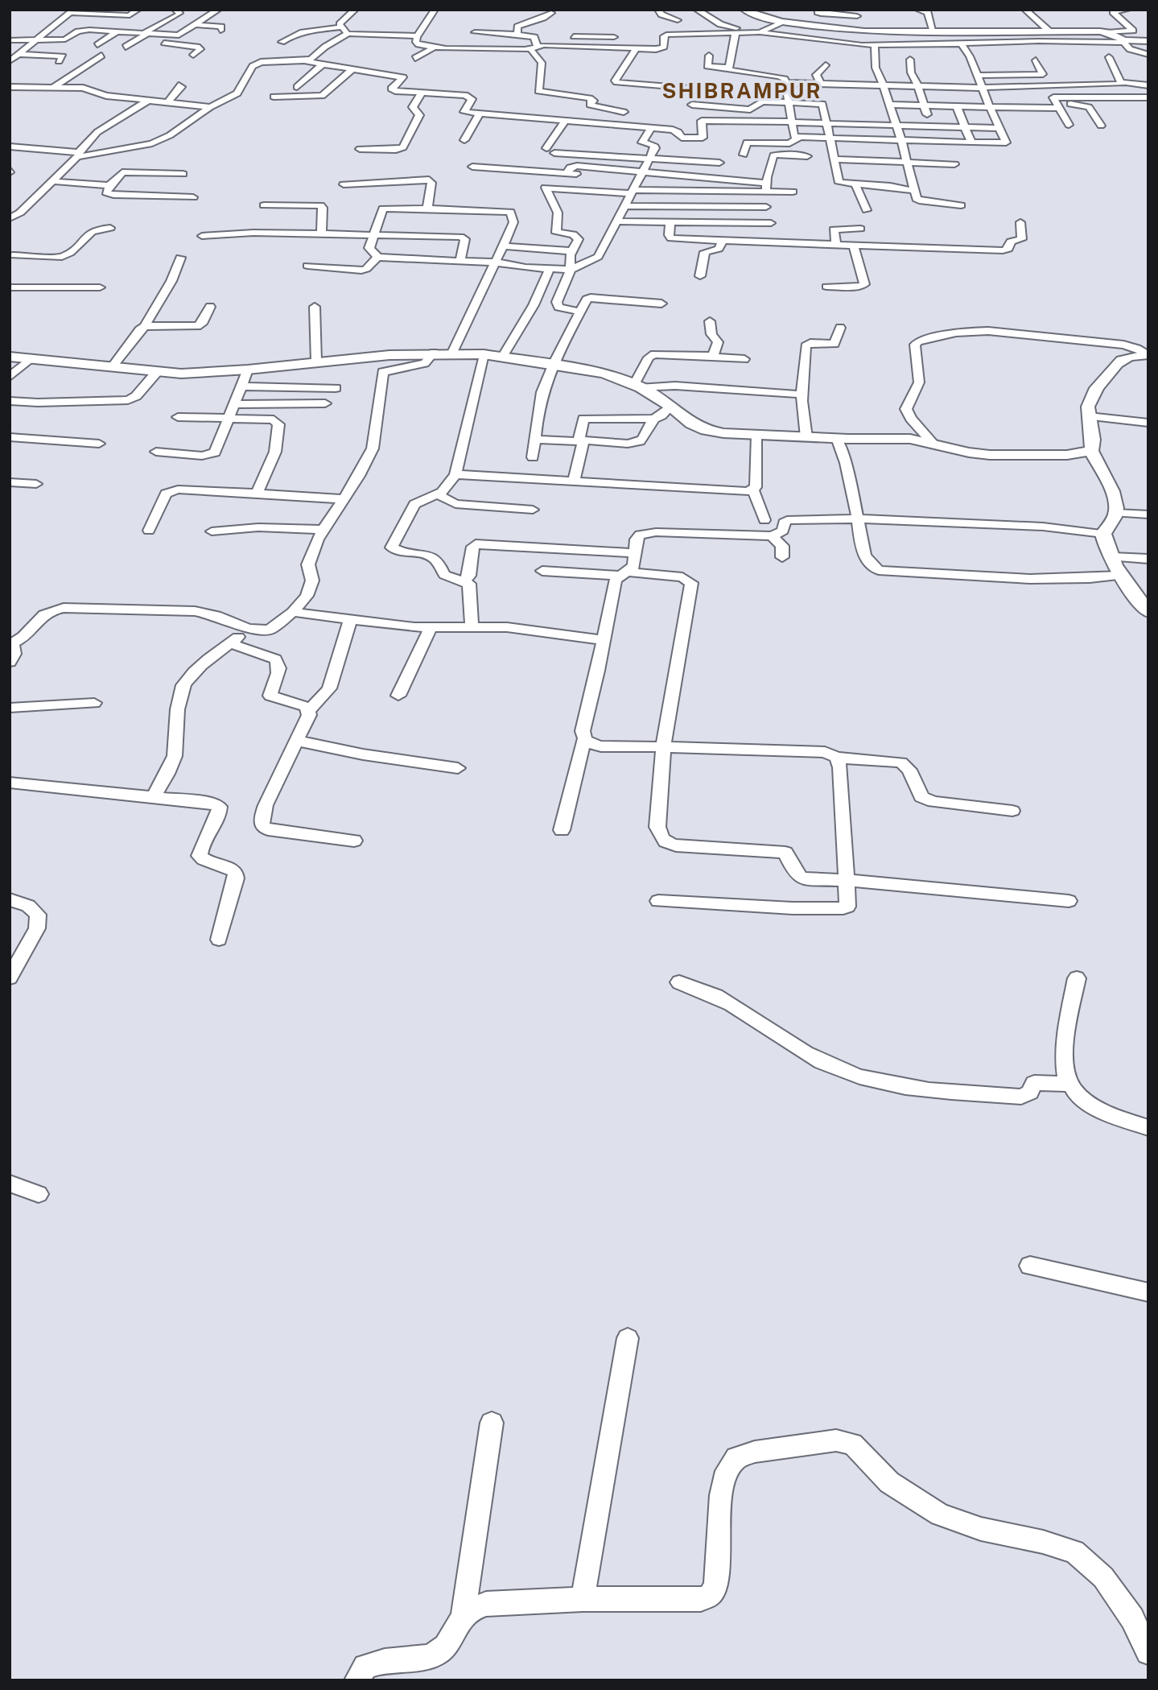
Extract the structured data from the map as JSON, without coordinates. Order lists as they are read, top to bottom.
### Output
{
  "districts": ["SHIBRAMPUR"]
}
